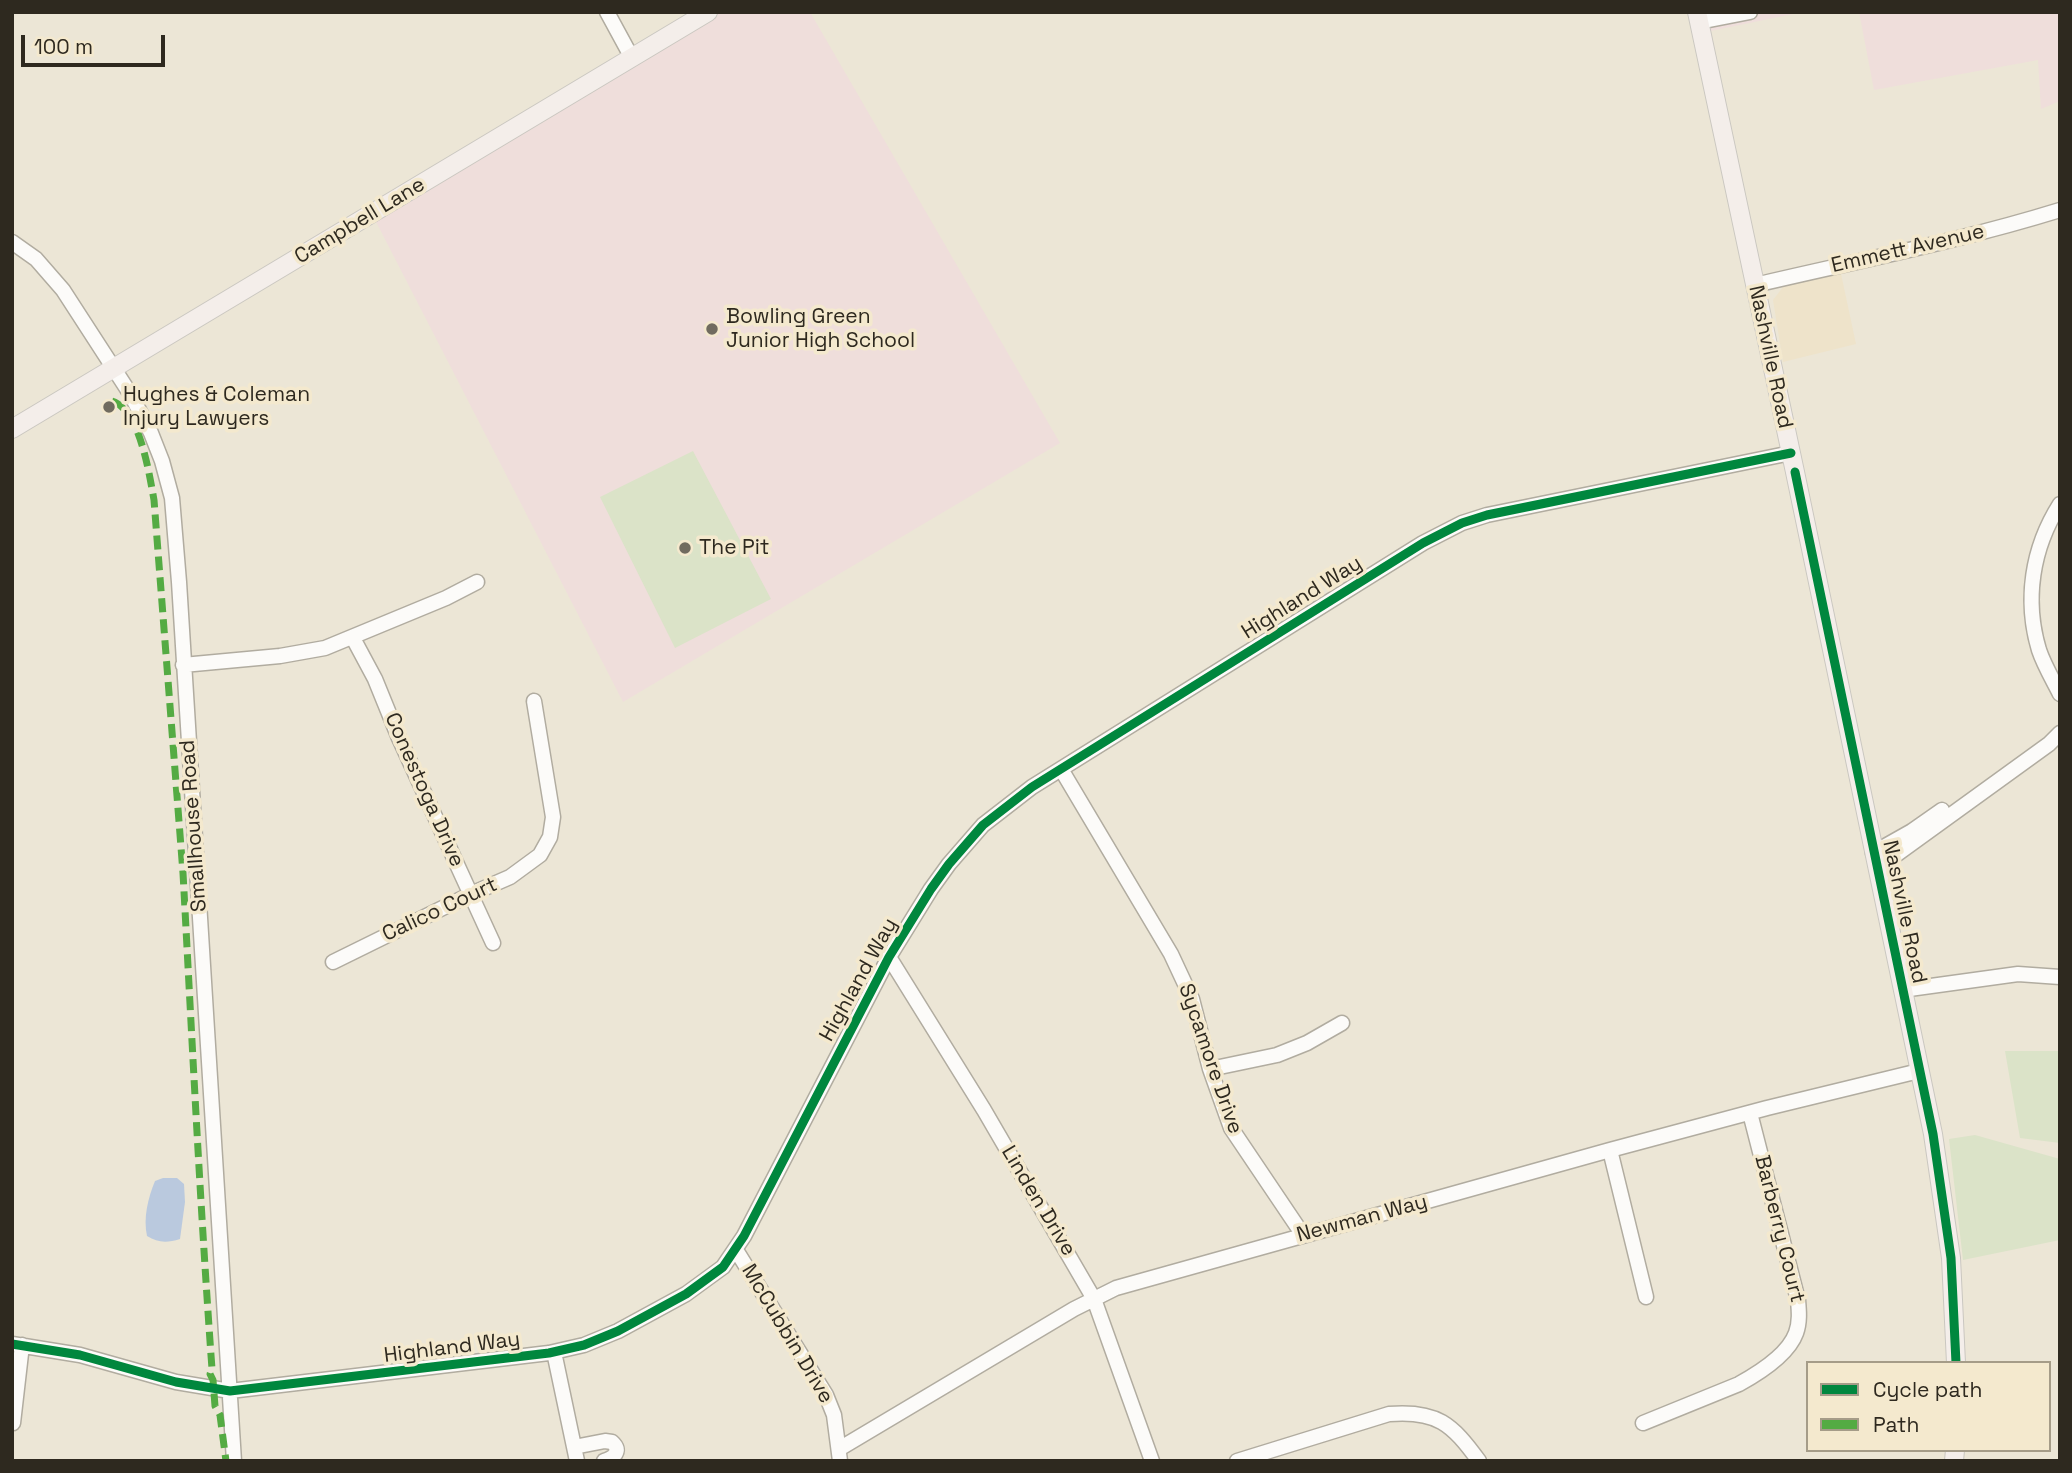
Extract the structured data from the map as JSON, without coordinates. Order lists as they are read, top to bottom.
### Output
{
  "streets": {
    "main road": ["Campbell Lane", "Nashville Road"],
    "street": [
      "Emmett Avenue",
      "Highland Way",
      "Conestoga Drive",
      "Smallhouse Road",
      "Calico Court",
      "Sycamore Drive",
      "Linden Drive",
      "Newman Way",
      "Barberry Court",
      "McCubbin Drive"
    ]
  },
  "crossings": [
    ["Campbell Lane", "Smallhouse Road"],
    ["Emmett Avenue", "Nashville Road"],
    ["Nashville Road", "Highland Way"],
    ["Nashville Road", "Newman Way"],
    ["Highland Way", "Smallhouse Road"],
    ["Highland Way", "Sycamore Drive"],
    ["Highland Way", "Linden Drive"],
    ["Highland Way", "McCubbin Drive"],
    ["Conestoga Drive", "Calico Court"],
    ["Sycamore Drive", "Newman Way"],
    ["Linden Drive", "Newman Way"],
    ["Newman Way", "Barberry Court"],
    ["Newman Way", "McCubbin Drive"]
  ],
  "places": ["Bowling Green Junior High School", "Hughes & Coleman Injury Lawyers", "The Pit"],
  "legend": ["Cycle path", "Path"],
  "scale_bar": "100 m"
}
